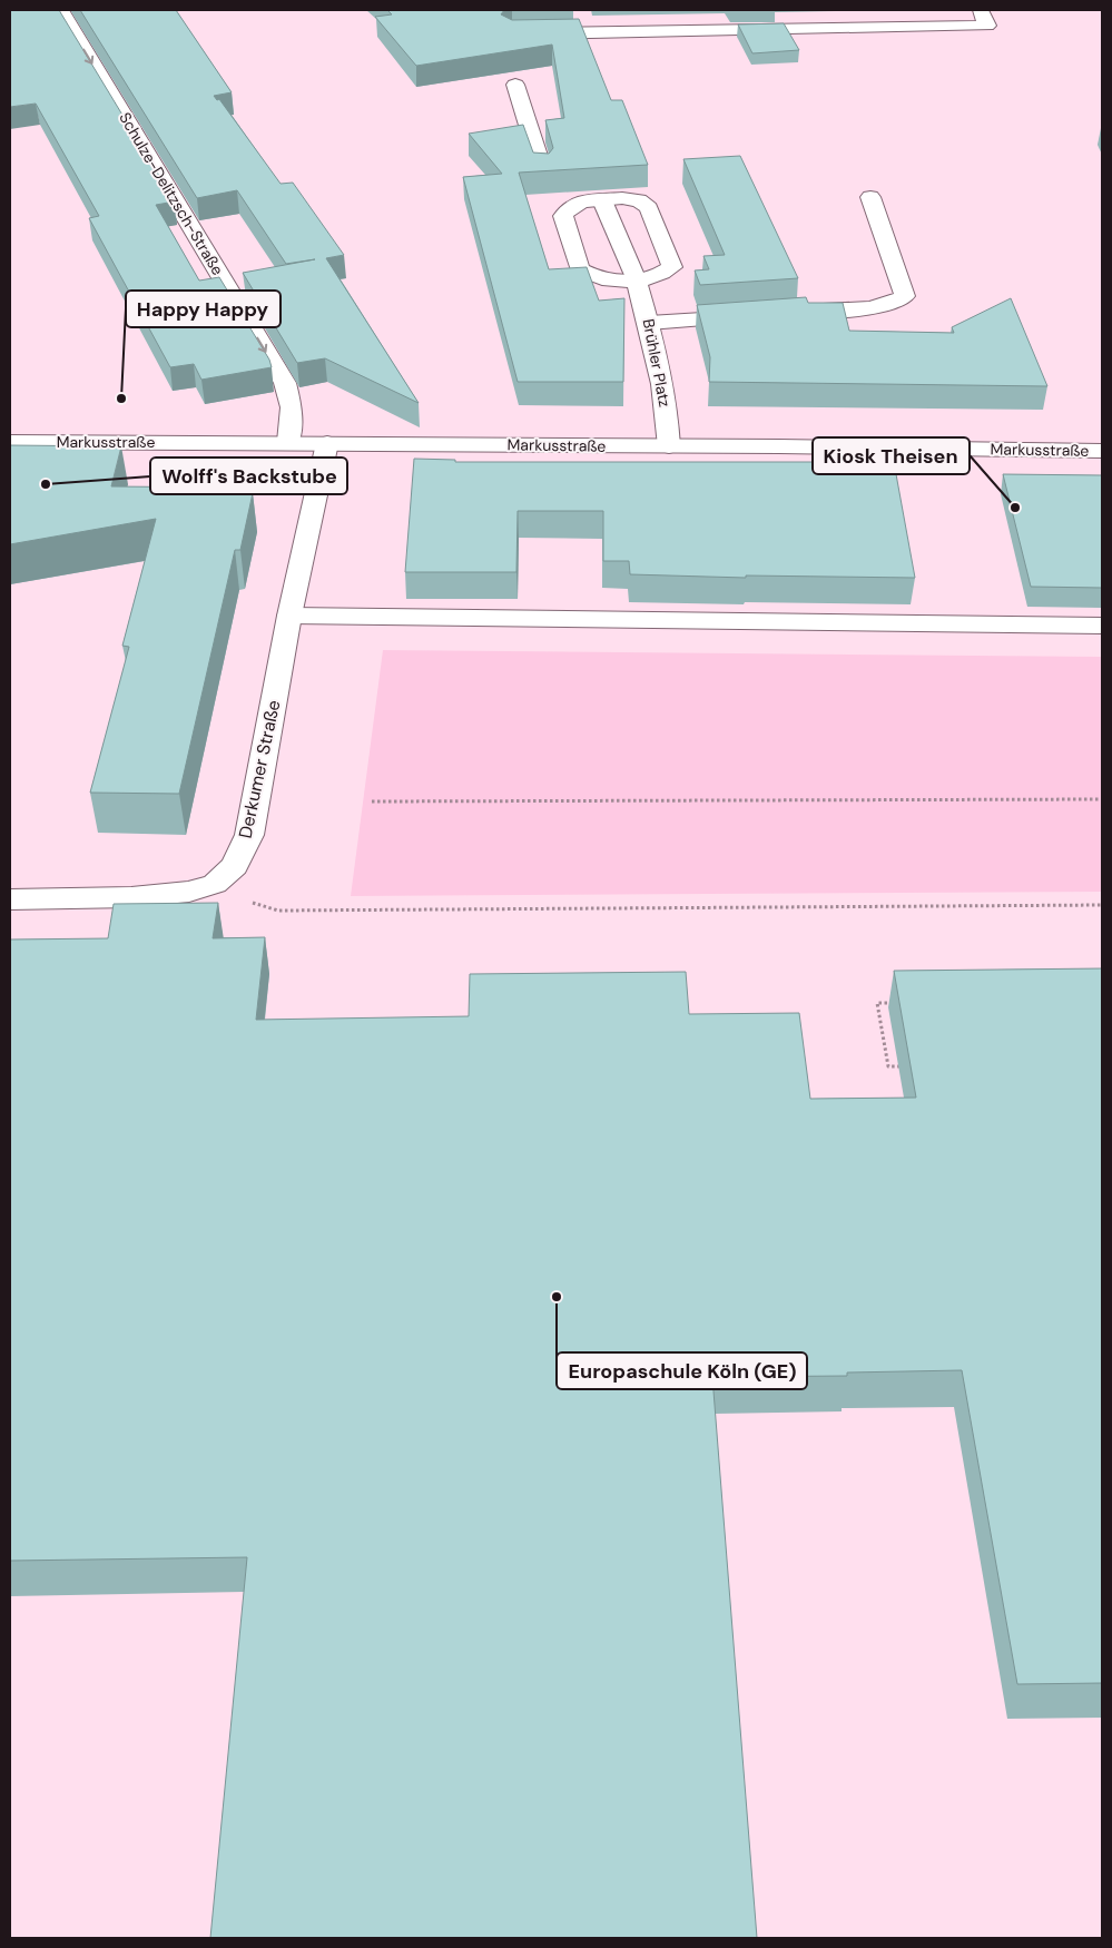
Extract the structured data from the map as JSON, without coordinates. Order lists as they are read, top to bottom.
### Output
{
  "streets": {
    "street": [
      "Schulze-Delitzsch-Straße",
      "Brühler Platz",
      "Markusstraße",
      "Derkumer Straße"
    ]
  },
  "crossings": [
    ["Schulze-Delitzsch-Straße", "Markusstraße"],
    ["Brühler Platz", "Markusstraße"],
    ["Markusstraße", "Derkumer Straße"]
  ],
  "one_way": ["Schulze-Delitzsch-Straße"],
  "places": [
    "Happy Happy",
    "Wolff's Backstube",
    "Kiosk Theisen",
    "Europaschule Köln (GE)"
  ]
}
